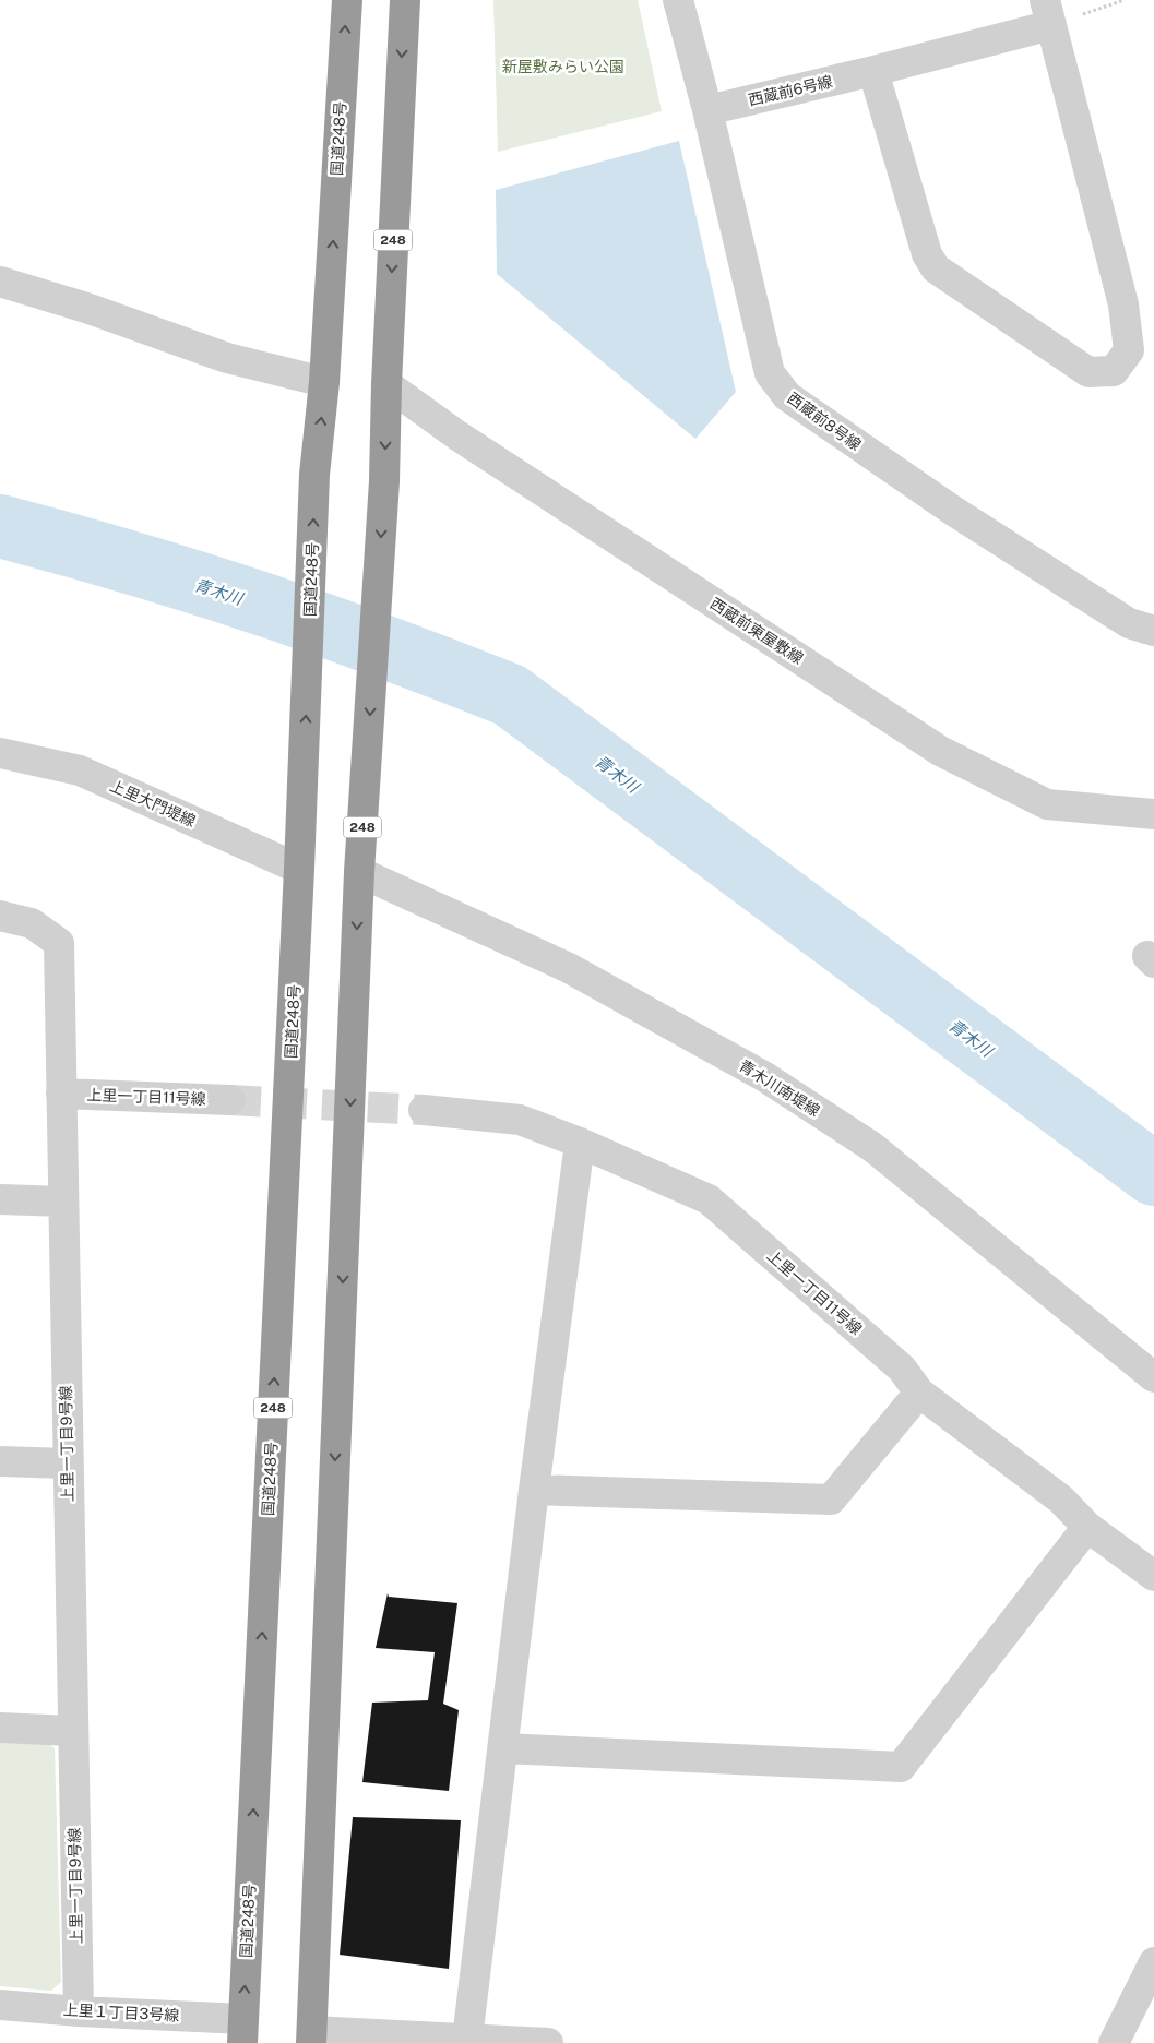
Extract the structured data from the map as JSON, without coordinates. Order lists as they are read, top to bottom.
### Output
{
  "streets": {
    "highway": ["国道248号", "248"],
    "street": [
      "西蔵前6号線",
      "西蔵前8号線",
      "西蔵前東屋敷線",
      "上里大門堤線",
      "青木川南堤線",
      "上里一丁目11号線",
      "上里一丁目9号線",
      "上里１丁目3号線"
    ]
  },
  "crossings": [
    ["西蔵前6号線", "西蔵前8号線"],
    ["国道248号", "上里大門堤線"],
    ["国道248号", "上里１丁目3号線"],
    ["248", "西蔵前東屋敷線"],
    ["248", "青木川南堤線"],
    ["上里一丁目11号線", "上里一丁目9号線"],
    ["上里一丁目9号線", "上里１丁目3号線"]
  ],
  "water": ["青木川"],
  "parks": ["新屋敷みらい公園"]
}
